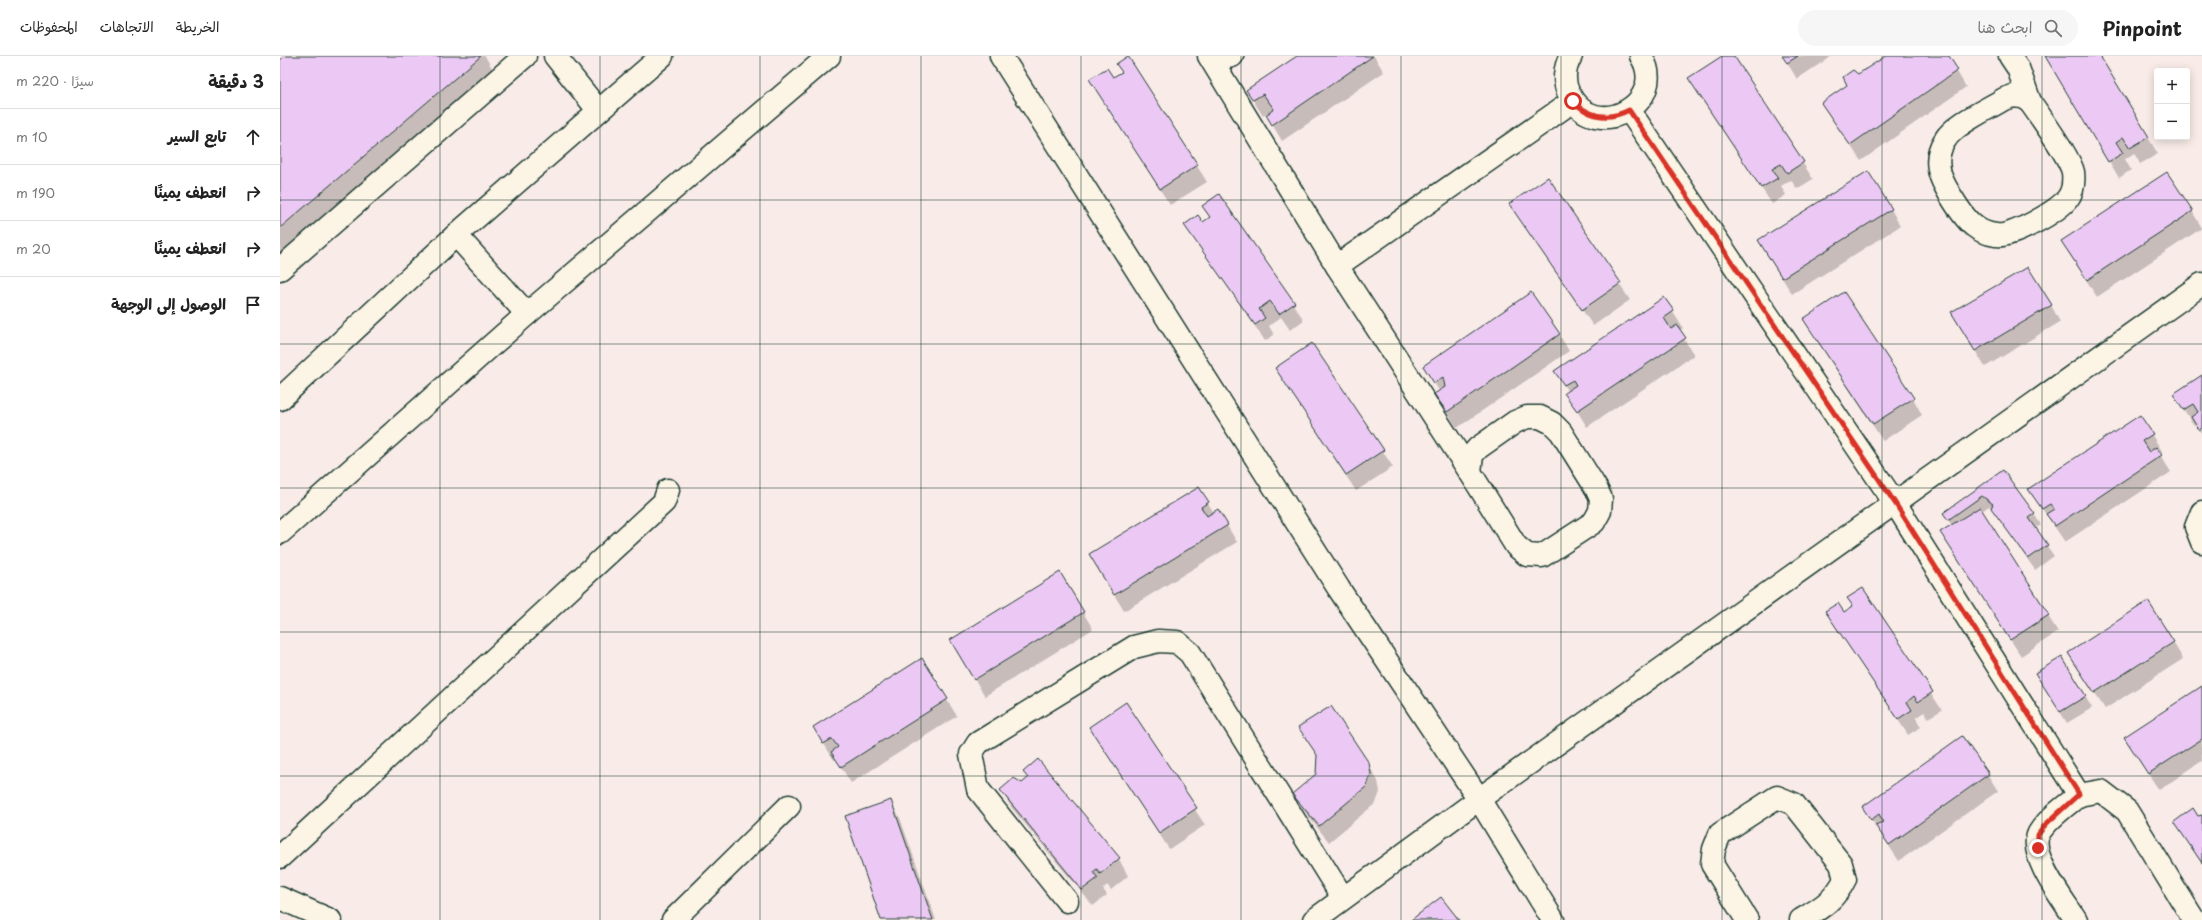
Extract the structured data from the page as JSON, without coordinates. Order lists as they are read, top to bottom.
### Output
{
  "page": {
    "header": "Pinpoint",
    "search": "ابحث هنا",
    "nav": ["الخريطة", "الاتجاهات", "المحفوظات"],
    "heading": ["3 دقيقة", "سيرًا · 220 m"],
    "map_buttons": ["+", "−"],
    "list": [
      ["تابع السير", "10 m"],
      ["انعطف يمينًا", "190 m"],
      ["انعطف يمينًا", "20 m"],
      "الوصول إلى الوجهة"
    ]
  }
}
